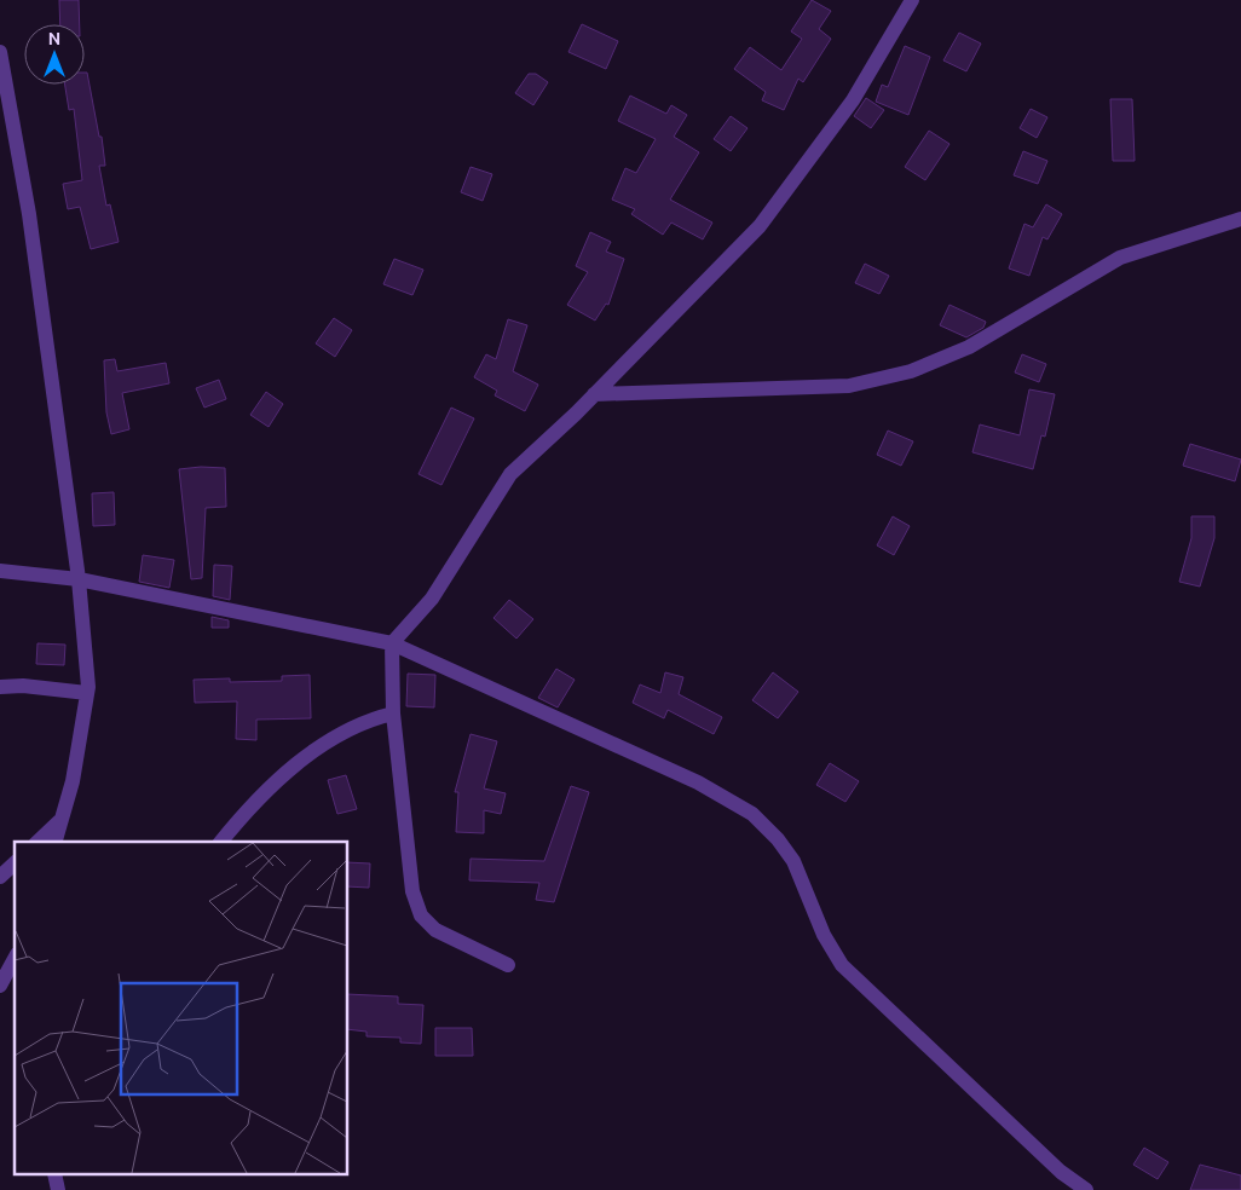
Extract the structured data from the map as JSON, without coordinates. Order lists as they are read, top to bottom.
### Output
{
  "north": "top"
}
